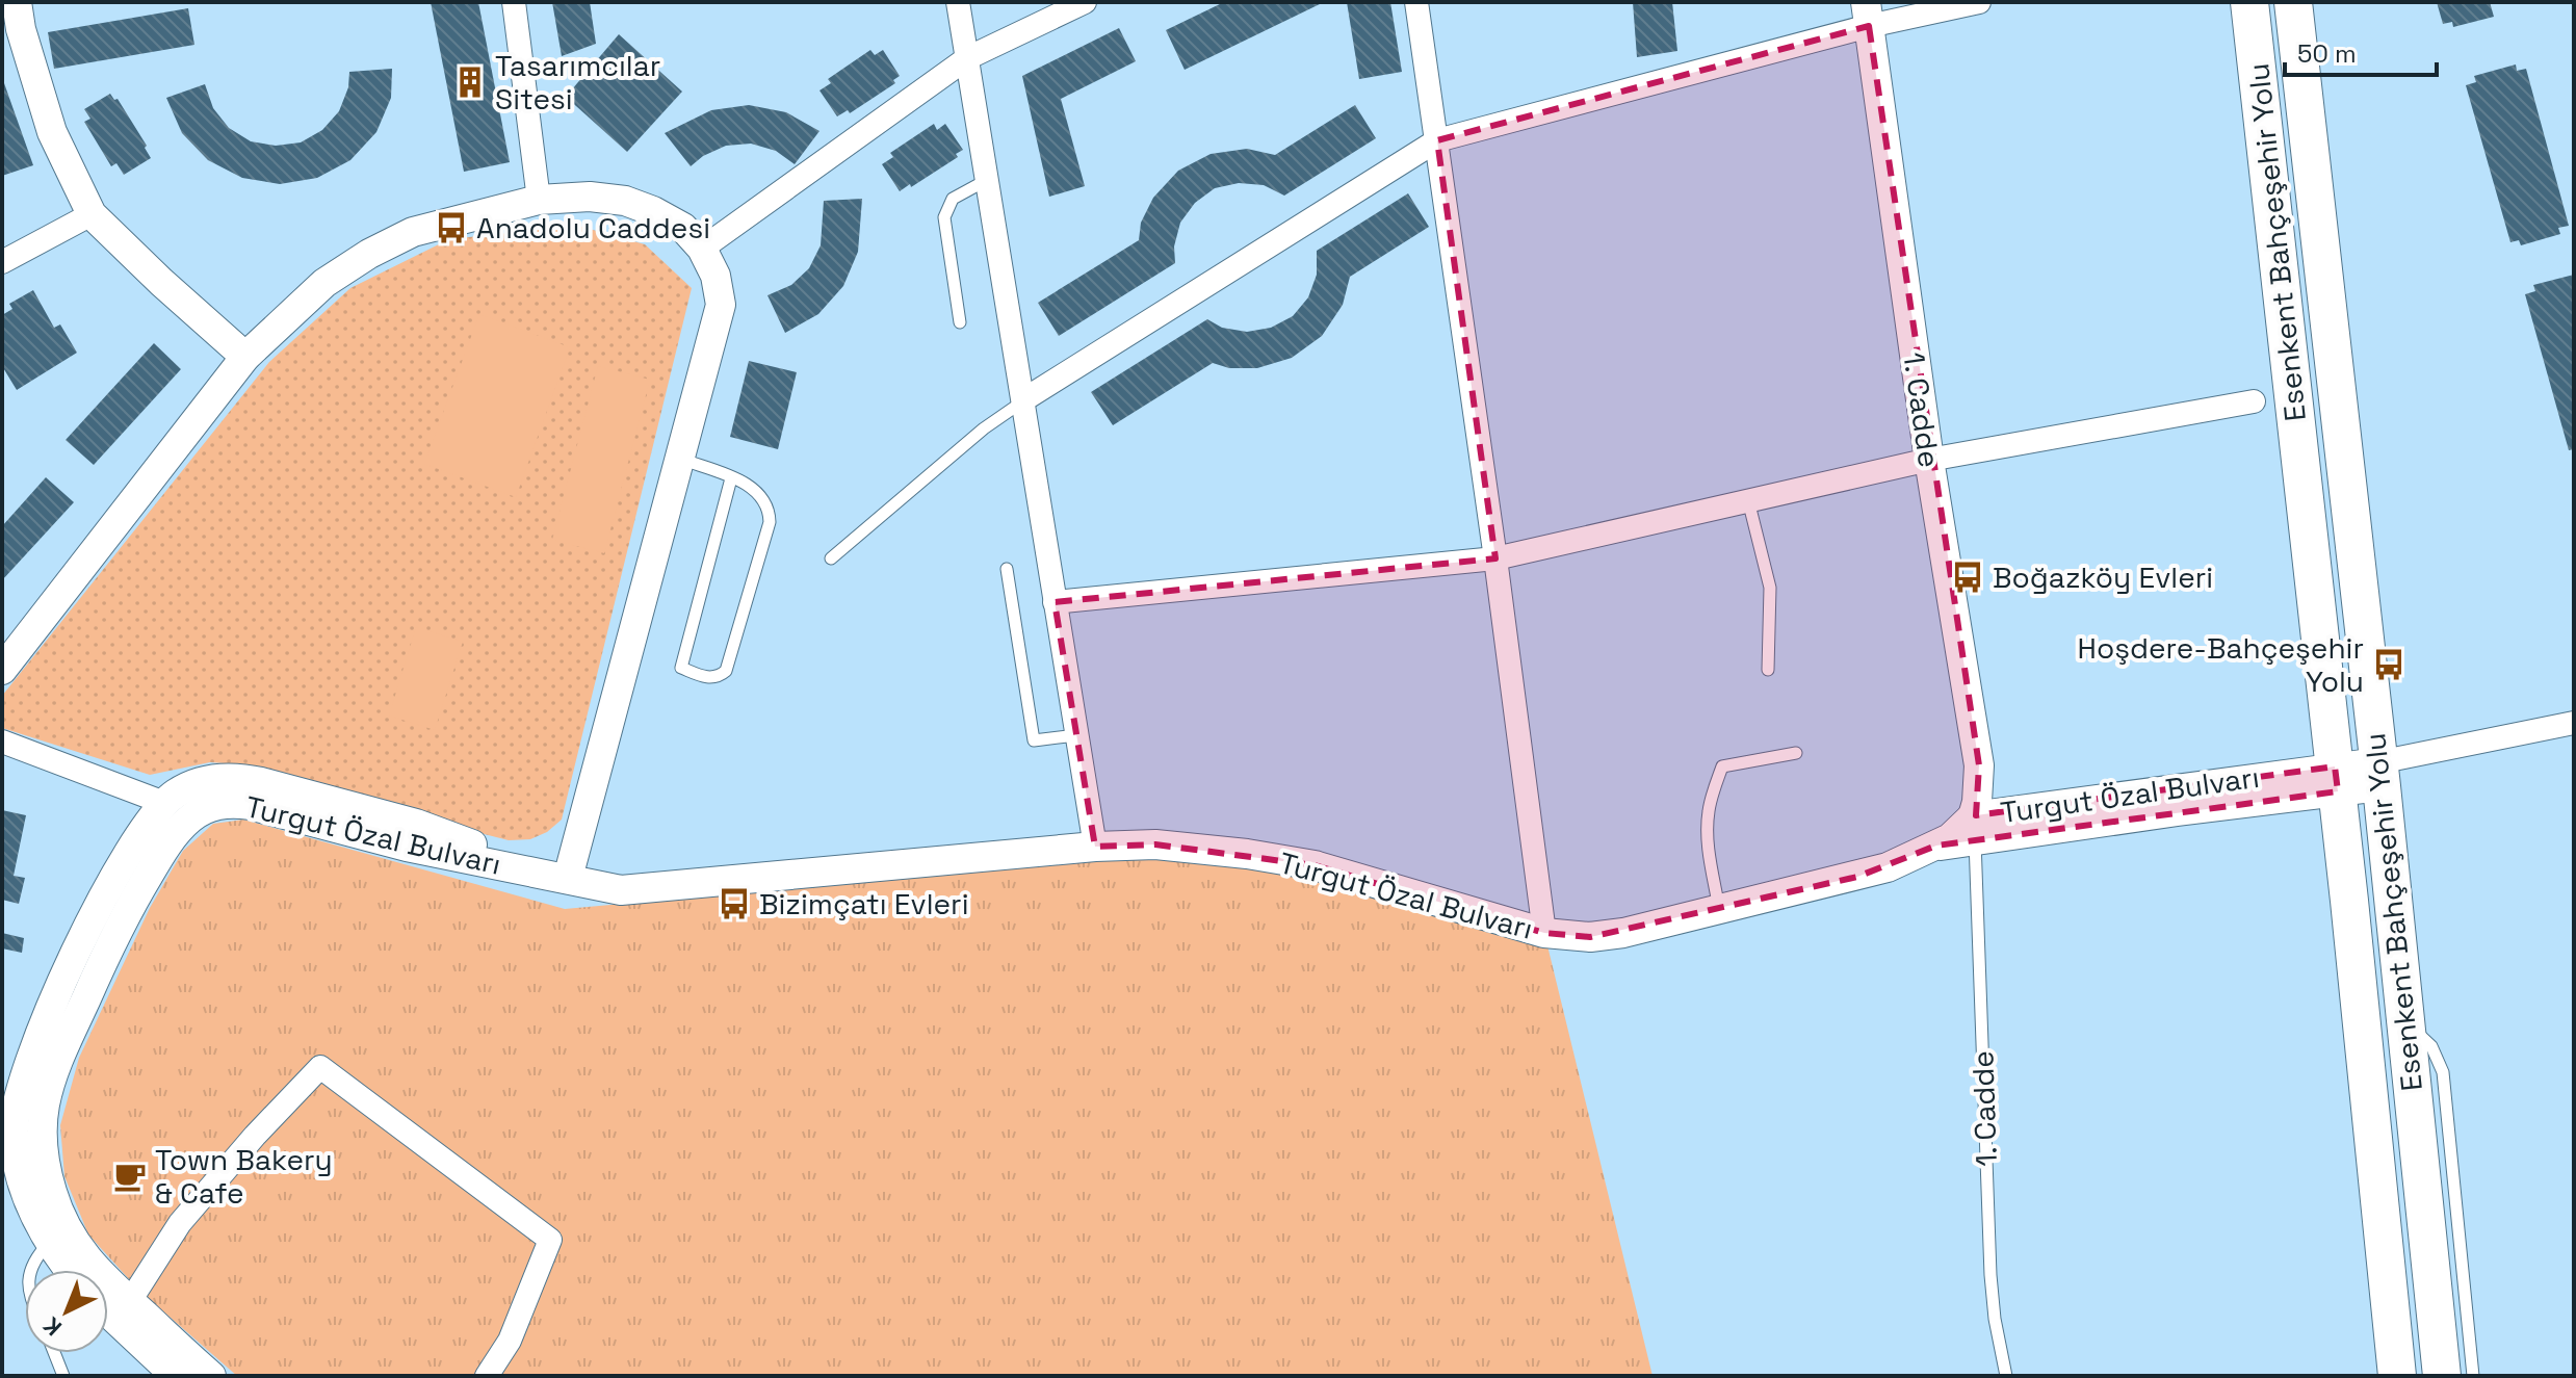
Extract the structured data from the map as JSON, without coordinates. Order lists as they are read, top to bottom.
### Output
{
  "streets": {
    "main road": ["Esenkent Bahçeşehir Yolu"],
    "street": ["1. Cadde", "Turgut Özal Bulvarı"]
  },
  "crossings": [
    ["Esenkent Bahçeşehir Yolu", "Turgut Özal Bulvarı"],
    ["1. Cadde", "Turgut Özal Bulvarı"]
  ],
  "places": {
    "building": ["Tasarımcılar Sitesi"],
    "bus stop": [
      "Anadolu Caddesi",
      "Boğazköy Evleri",
      "Hoşdere-Bahçeşehir Yolu",
      "Bizimçatı Evleri"
    ],
    "cafe": ["Town Bakery & Cafe"]
  },
  "scale_bar": "50 m",
  "north": "bottom left"
}
